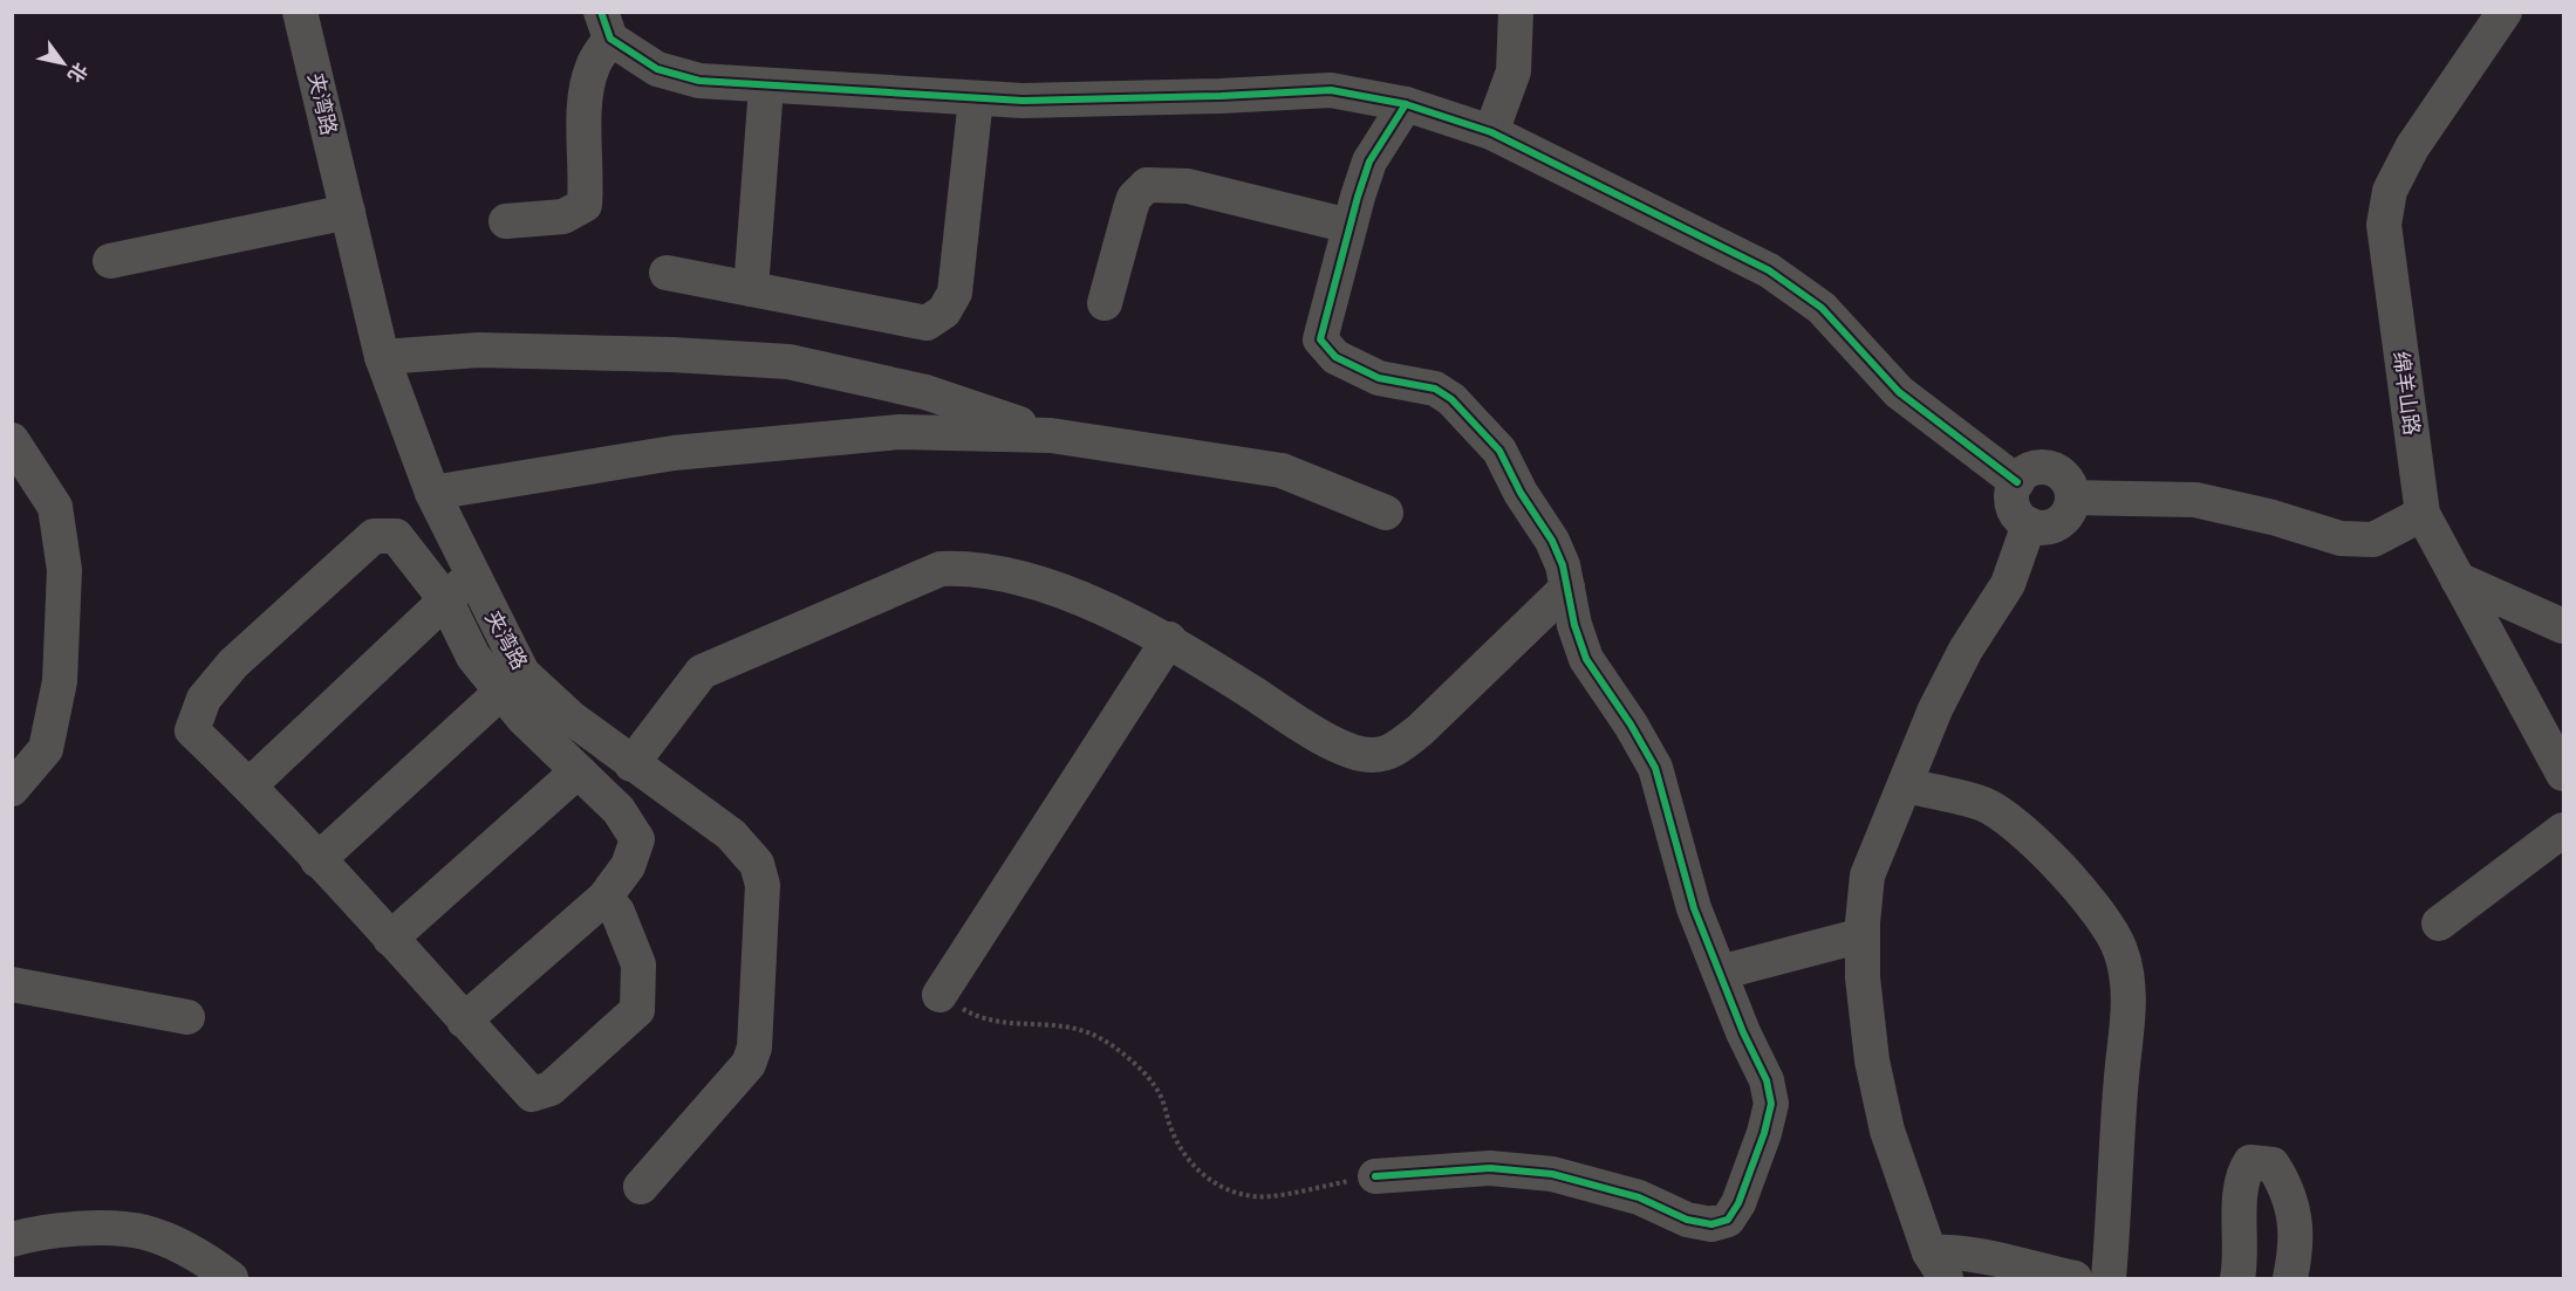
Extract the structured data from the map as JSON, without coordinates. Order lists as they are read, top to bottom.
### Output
{
  "streets": {
    "street": ["夹湾路", "绵羊山路"]
  },
  "north": "bottom right"
}
